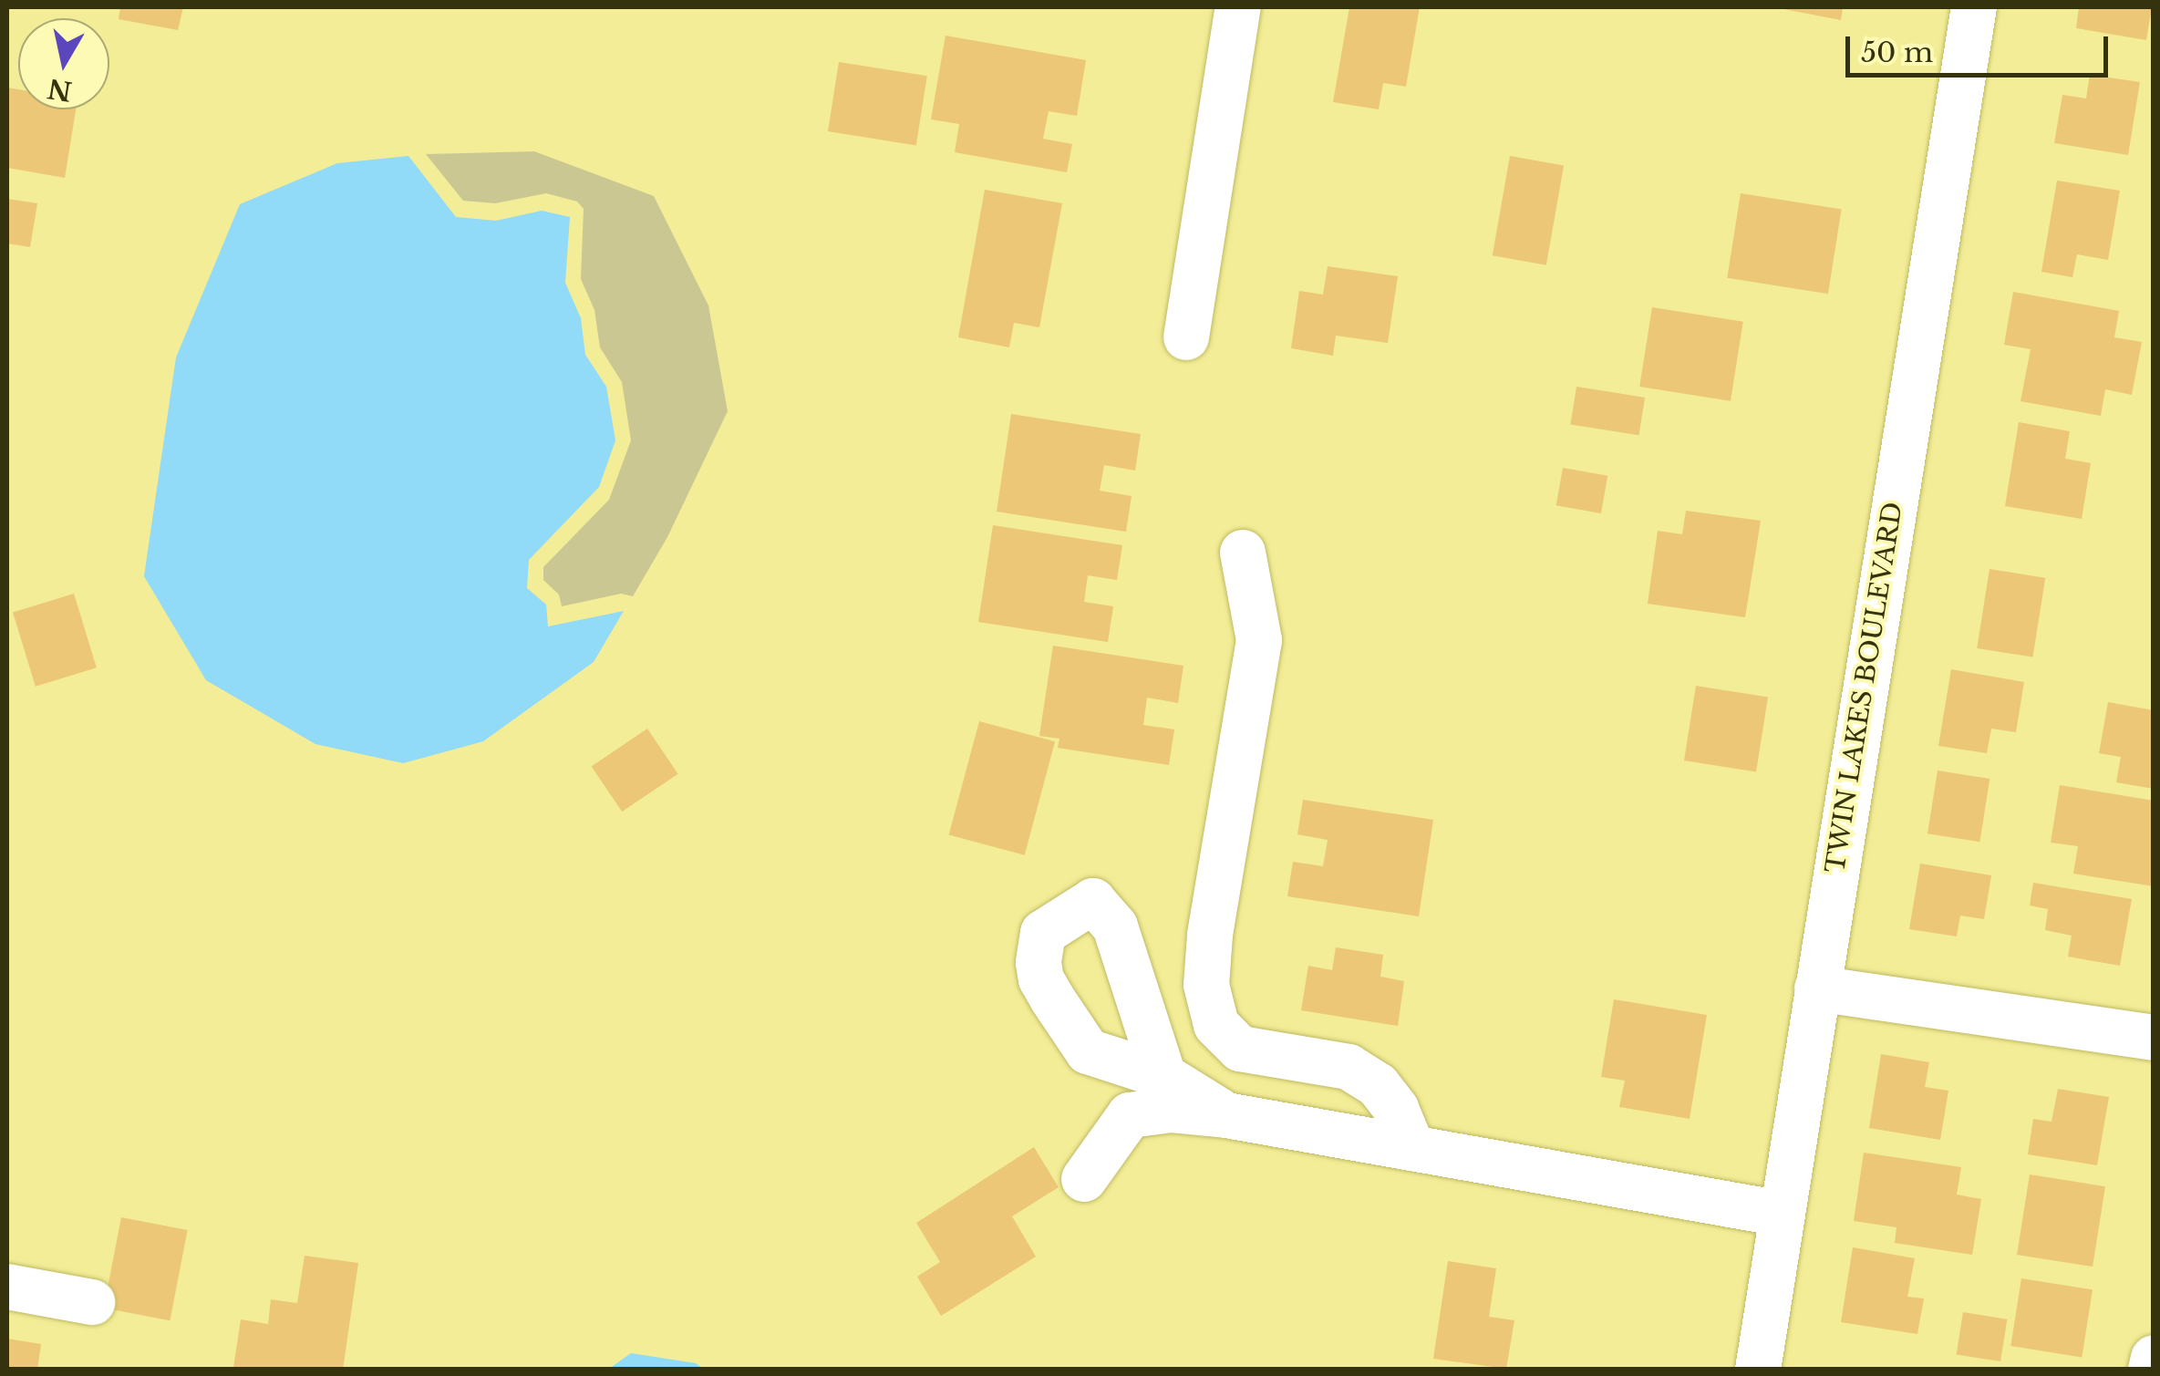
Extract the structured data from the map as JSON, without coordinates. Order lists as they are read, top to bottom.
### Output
{
  "streets": {
    "street": ["TWIN LAKES BOULEVARD"]
  },
  "scale_bar": "50 m",
  "north": "bottom"
}
